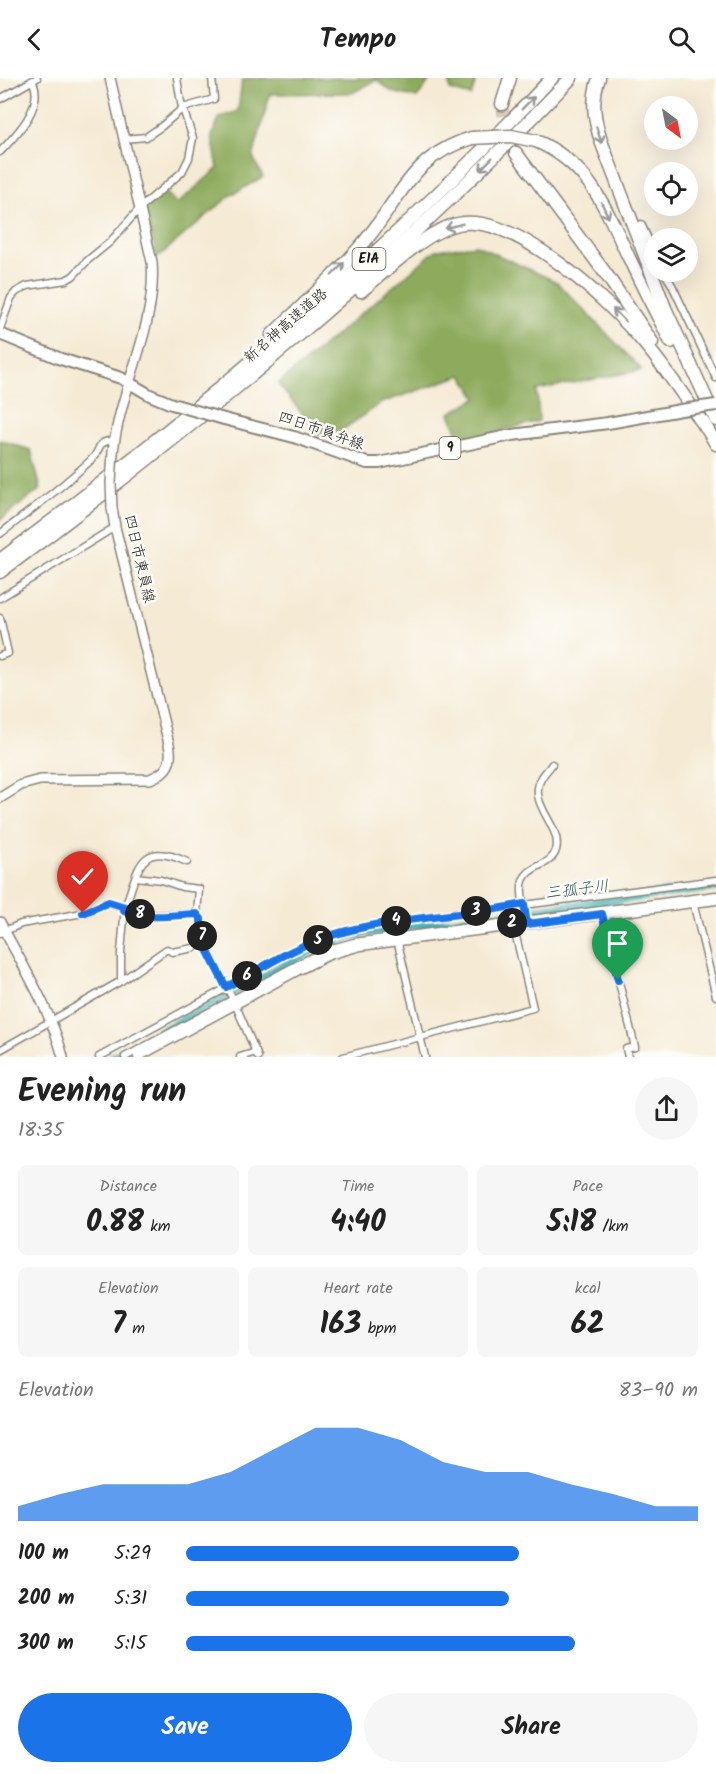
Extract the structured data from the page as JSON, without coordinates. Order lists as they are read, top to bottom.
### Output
{
  "streets": {
    "highway": ["E1A", "新名神高速道路"],
    "main road": ["四日市員弁線", "9", "四日市東員線"]
  },
  "crossings": [
    ["四日市員弁線", "四日市東員線"]
  ],
  "water": ["三孤子川"],
  "north": "bottom right",
  "page": {
    "header": "Tempo",
    "pins": [
      "3",
      "8",
      "4",
      "2",
      "7",
      "5",
      "6"
    ],
    "heading": ["Evening run", "18:35"],
    "stats": [
      ["Distance", "0.88 km"],
      ["Time", "4:40"],
      ["Pace", "5:18 /km"],
      ["Elevation", "7 m"],
      ["Heart rate", "163 bpm"],
      ["kcal", "62"]
    ],
    "chart": ["Elevation", "83–90 m"],
    "list": [
      {
        "name": "100 m",
        "note": "5:29"
      },
      {
        "name": "200 m",
        "note": "5:31"
      },
      {
        "name": "300 m",
        "note": "5:15"
      }
    ],
    "buttons": ["Save", "Share"]
  }
}
